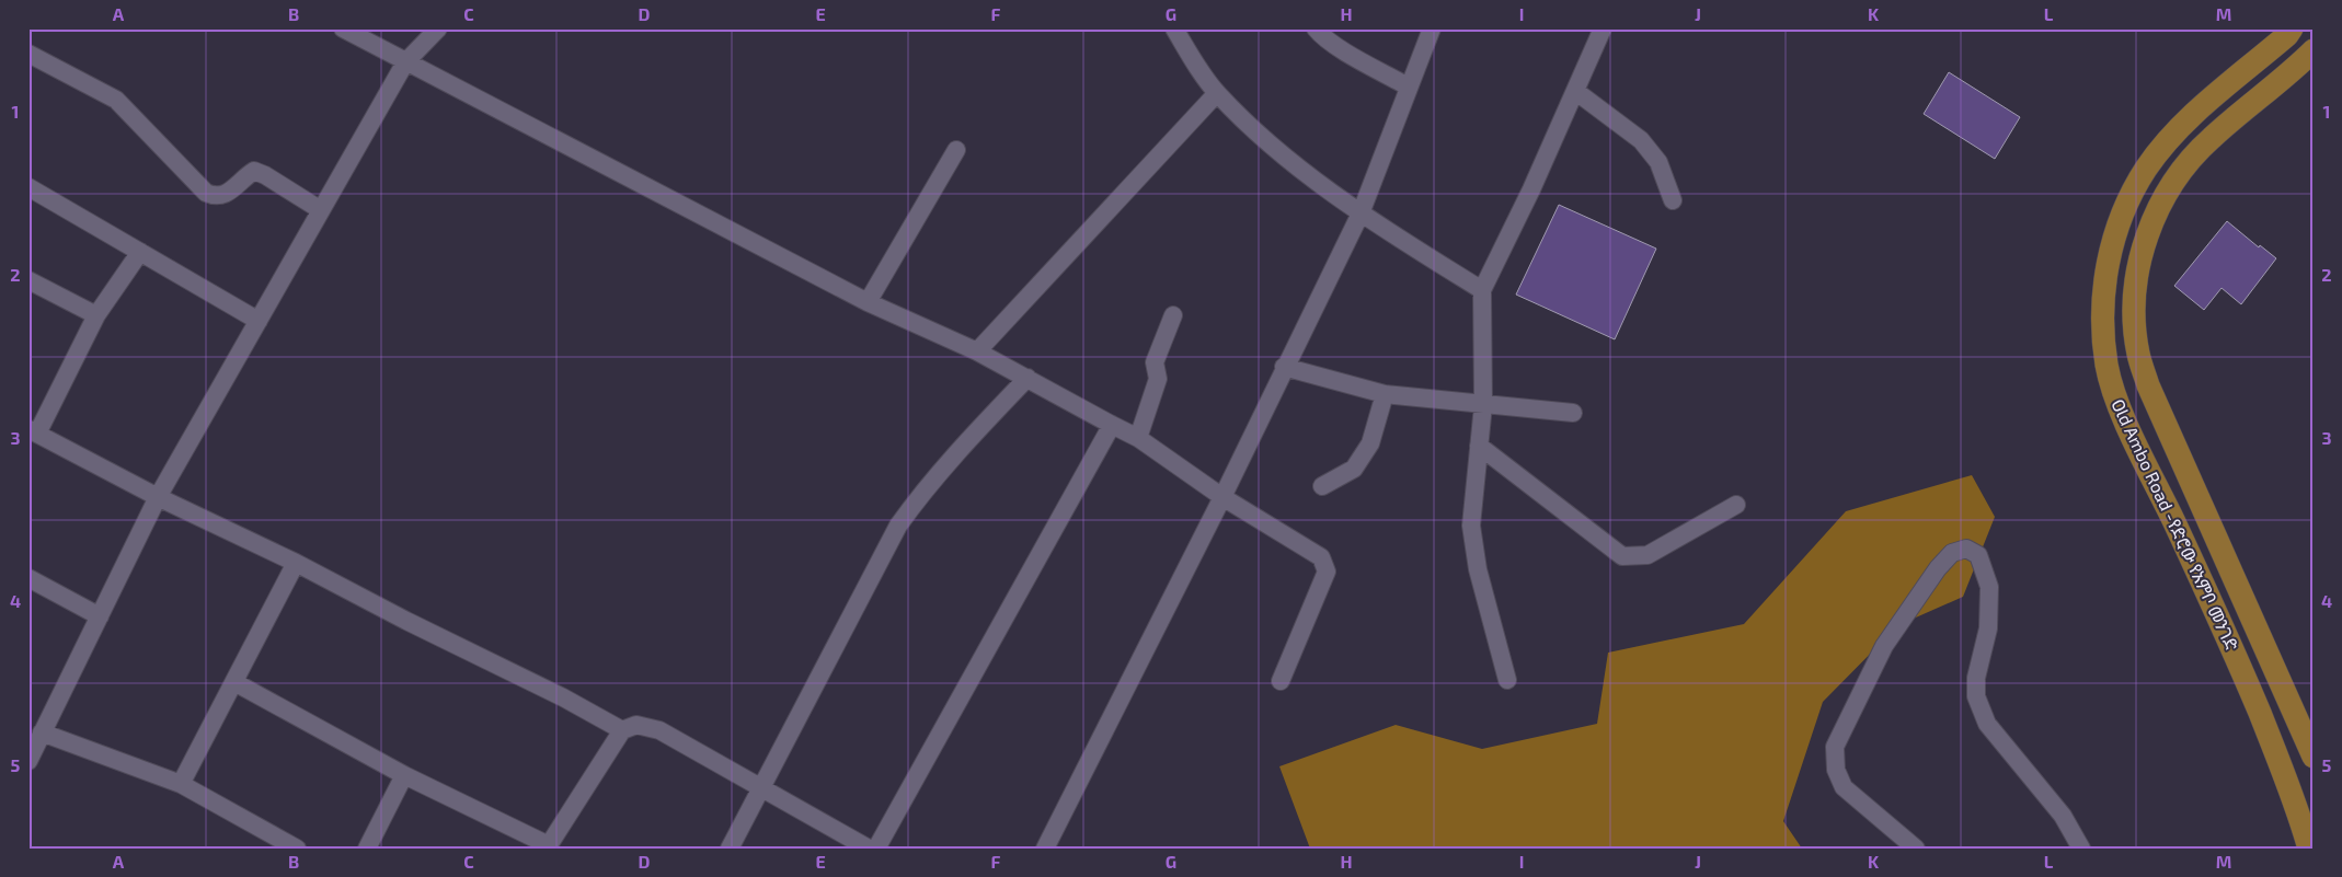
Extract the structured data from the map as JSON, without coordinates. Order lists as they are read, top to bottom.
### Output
{
  "streets": {
    "main road": ["Old Ambo Road -የድሮው የአምቦ መንገድ"]
  },
  "grid": {
    "columns": [
      "A",
      "B",
      "C",
      "D",
      "E",
      "F",
      "G",
      "H",
      "I",
      "J",
      "K",
      "L",
      "M"
    ],
    "rows": [
      "1",
      "2",
      "3",
      "4",
      "5"
    ]
  }
}
